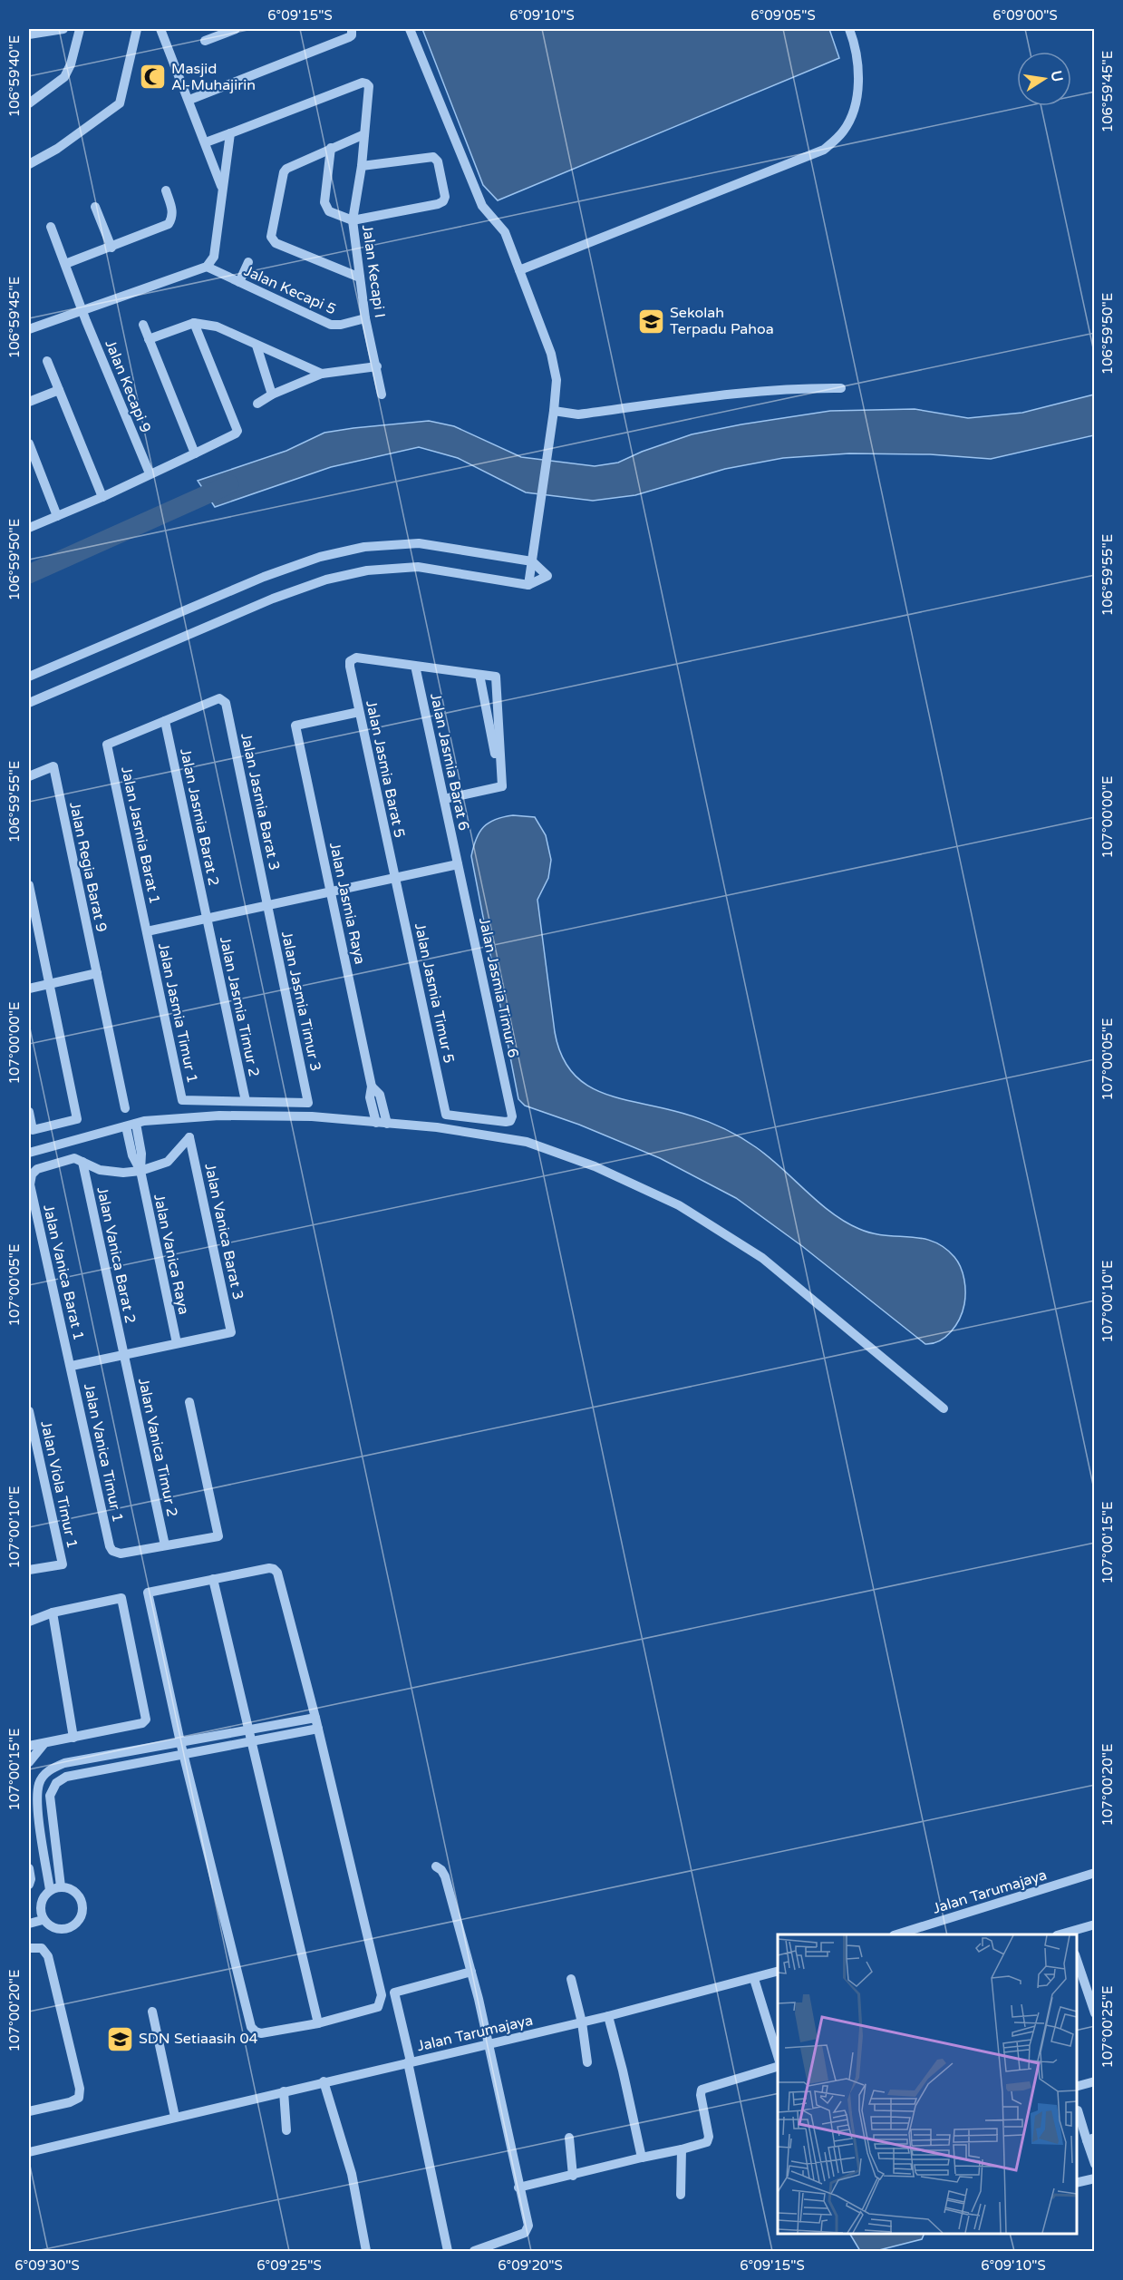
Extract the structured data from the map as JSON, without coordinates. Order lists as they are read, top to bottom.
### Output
{
  "streets": {
    "street": [
      "Jalan Kecapi I",
      "Jalan Kecapi 5",
      "Jalan Kecapi 9",
      "Jalan Jasmia Barat 6",
      "Jalan Jasmia Barat 5",
      "Jalan Jasmia Barat 3",
      "Jalan Jasmia Barat 2",
      "Jalan Jasmia Barat 1",
      "Jalan Regia Barat 9",
      "Jalan Jasmia Raya",
      "Jalan Jasmia Timur 6",
      "Jalan Jasmia Timur 5",
      "Jalan Jasmia Timur 3",
      "Jalan Jasmia Timur 2",
      "Jalan Jasmia Timur 1",
      "Jalan Vanica Barat 3",
      "Jalan Vanica Raya",
      "Jalan Vanica Barat 2",
      "Jalan Vanica Barat 1",
      "Jalan Vanica Timur 2",
      "Jalan Vanica Timur 1",
      "Jalan Viola Timur 1",
      "Jalan Tarumajaya"
    ]
  },
  "crossings": [
    ["Jalan Kecapi I", "Jalan Kecapi 5"],
    ["Jalan Jasmia Barat 6", "Jalan Jasmia Barat 5"],
    ["Jalan Jasmia Barat 6", "Jalan Jasmia Timur 6"],
    ["Jalan Jasmia Barat 5", "Jalan Jasmia Raya"],
    ["Jalan Jasmia Barat 5", "Jalan Jasmia Timur 5"],
    ["Jalan Jasmia Barat 3", "Jalan Jasmia Barat 2"],
    ["Jalan Jasmia Barat 3", "Jalan Jasmia Barat 1"],
    ["Jalan Jasmia Barat 3", "Jalan Jasmia Timur 3"],
    ["Jalan Jasmia Barat 2", "Jalan Jasmia Barat 1"],
    ["Jalan Jasmia Barat 2", "Jalan Jasmia Timur 2"],
    ["Jalan Jasmia Barat 1", "Jalan Jasmia Timur 1"],
    ["Jalan Jasmia Timur 6", "Jalan Jasmia Timur 5"],
    ["Jalan Jasmia Timur 3", "Jalan Jasmia Timur 2"],
    ["Jalan Jasmia Timur 3", "Jalan Jasmia Timur 1"],
    ["Jalan Jasmia Timur 2", "Jalan Jasmia Timur 1"],
    ["Jalan Vanica Barat 3", "Jalan Vanica Raya"],
    ["Jalan Vanica Barat 2", "Jalan Vanica Timur 2"],
    ["Jalan Vanica Barat 1", "Jalan Vanica Timur 1"],
    ["Jalan Vanica Timur 2", "Jalan Vanica Timur 1"]
  ],
  "places": {
    "mosque": ["Masjid Al-Muhajirin"],
    "school or university": ["Sekolah Terpadu Pahoa", "SDN Setiaasih 04"]
  },
  "north": "right",
  "coordinates": [
    "6°09'15\"S",
    "6°09'10\"S",
    "6°09'05\"S",
    "6°09'00\"S",
    "106°59'40\"E",
    "106°59'45\"E",
    "106°59'50\"E",
    "106°59'55\"E",
    "107°00'00\"E",
    "107°00'05\"E",
    "107°00'10\"E",
    "107°00'15\"E",
    "107°00'20\"E",
    "107°00'25\"E",
    "6°09'30\"S",
    "6°09'25\"S",
    "6°09'20\"S"
  ]
}
